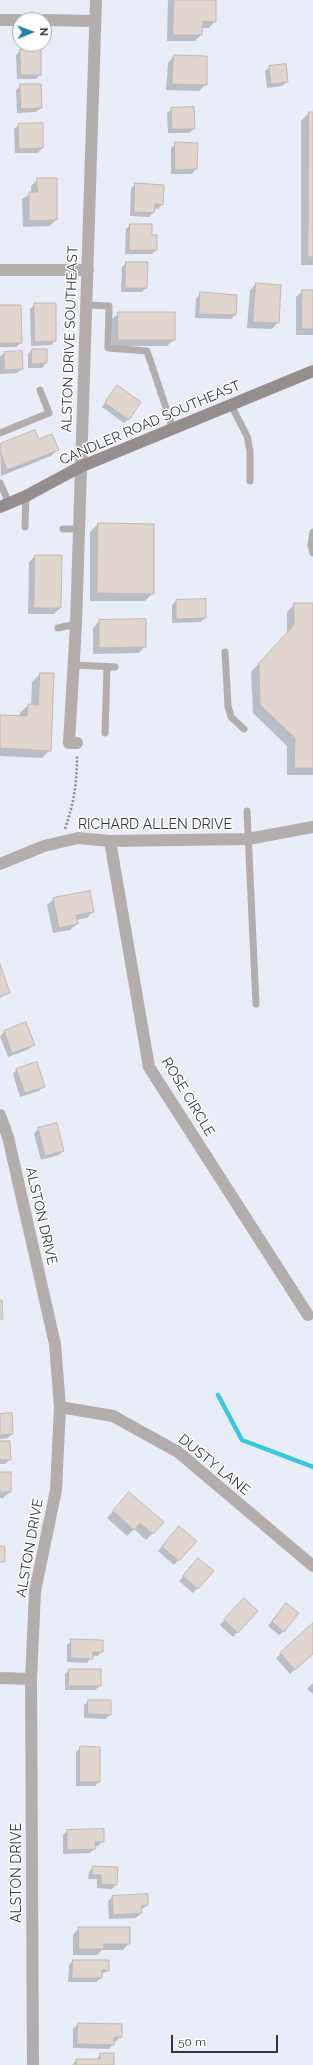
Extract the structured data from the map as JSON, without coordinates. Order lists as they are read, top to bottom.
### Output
{
  "streets": {
    "main road": ["CANDLER ROAD SOUTHEAST"],
    "street": [
      "ALSTON DRIVE SOUTHEAST",
      "RICHARD ALLEN DRIVE",
      "ROSE CIRCLE",
      "ALSTON DRIVE",
      "DUSTY LANE"
    ]
  },
  "crossings": [
    ["ALSTON DRIVE SOUTHEAST", "CANDLER ROAD SOUTHEAST"],
    ["RICHARD ALLEN DRIVE", "ROSE CIRCLE"],
    ["ALSTON DRIVE", "DUSTY LANE"]
  ],
  "scale_bar": "50 m",
  "north": "right"
}
